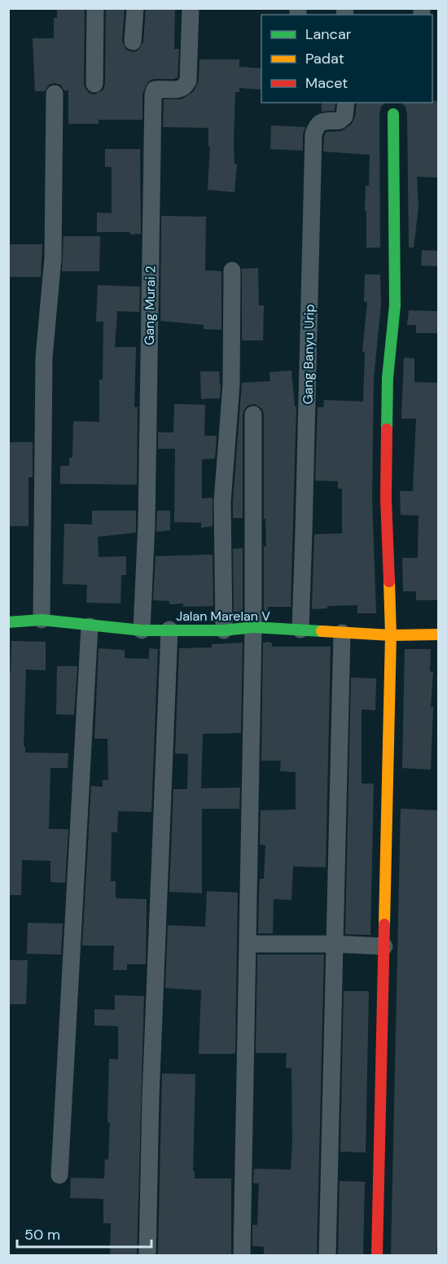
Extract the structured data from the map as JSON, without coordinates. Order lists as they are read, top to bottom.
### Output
{
  "streets": {
    "street": ["Gang Murai 2", "Gang Banyu Urip", "Jalan Marelan V"]
  },
  "crossings": [
    ["Gang Murai 2", "Jalan Marelan V"],
    ["Gang Banyu Urip", "Jalan Marelan V"]
  ],
  "legend": ["Lancar", "Padat", "Macet"],
  "scale_bar": "50 m"
}
